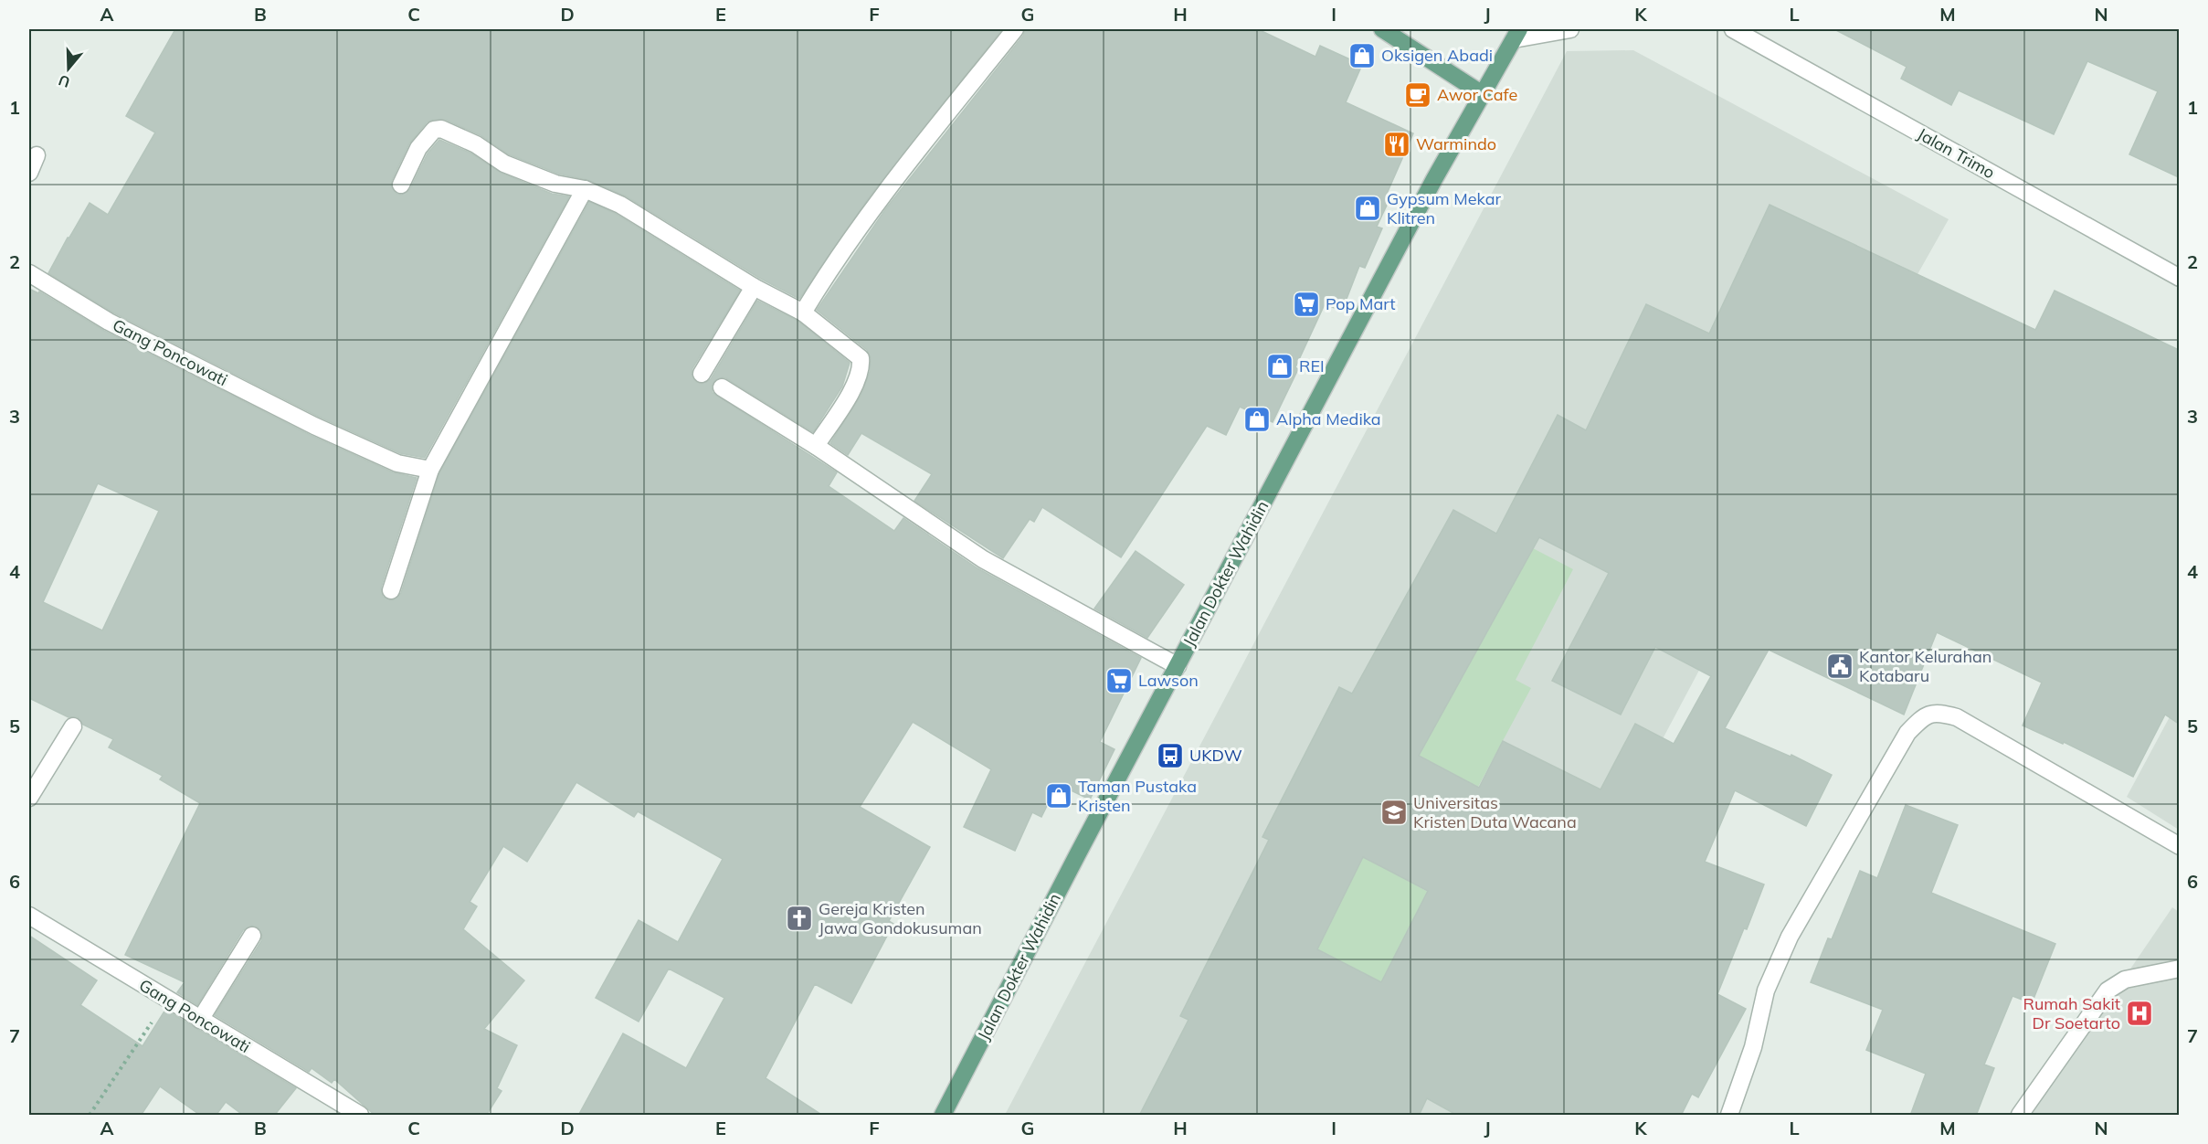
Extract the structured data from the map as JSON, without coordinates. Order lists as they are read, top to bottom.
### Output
{
  "streets": {
    "main road": ["Jalan Dokter Wahidin"],
    "street": ["Jalan Trimo", "Gang Poncowati"]
  },
  "places": {
    "shop": [
      "Oksigen Abadi",
      "Gypsum Mekar Klitren",
      "REI",
      "Alpha Medika",
      "Taman Pustaka Kristen"
    ],
    "cafe": ["Awor Cafe"],
    "restaurant": ["Warmindo"],
    "supermarket": ["Pop Mart", "Lawson"],
    "public building": ["Kantor Kelurahan Kotabaru"],
    "bus stop": ["UKDW"],
    "school or university": ["Universitas Kristen Duta Wacana"],
    "church": ["Gereja Kristen Jawa Gondokusuman"],
    "hospital": ["Rumah Sakit Dr Soetarto"]
  },
  "north": "bottom",
  "grid": {
    "columns": [
      "A",
      "B",
      "C",
      "D",
      "E",
      "F",
      "G",
      "H",
      "I",
      "J",
      "K",
      "L",
      "M",
      "N"
    ],
    "rows": [
      "1",
      "2",
      "3",
      "4",
      "5",
      "6",
      "7"
    ]
  }
}
